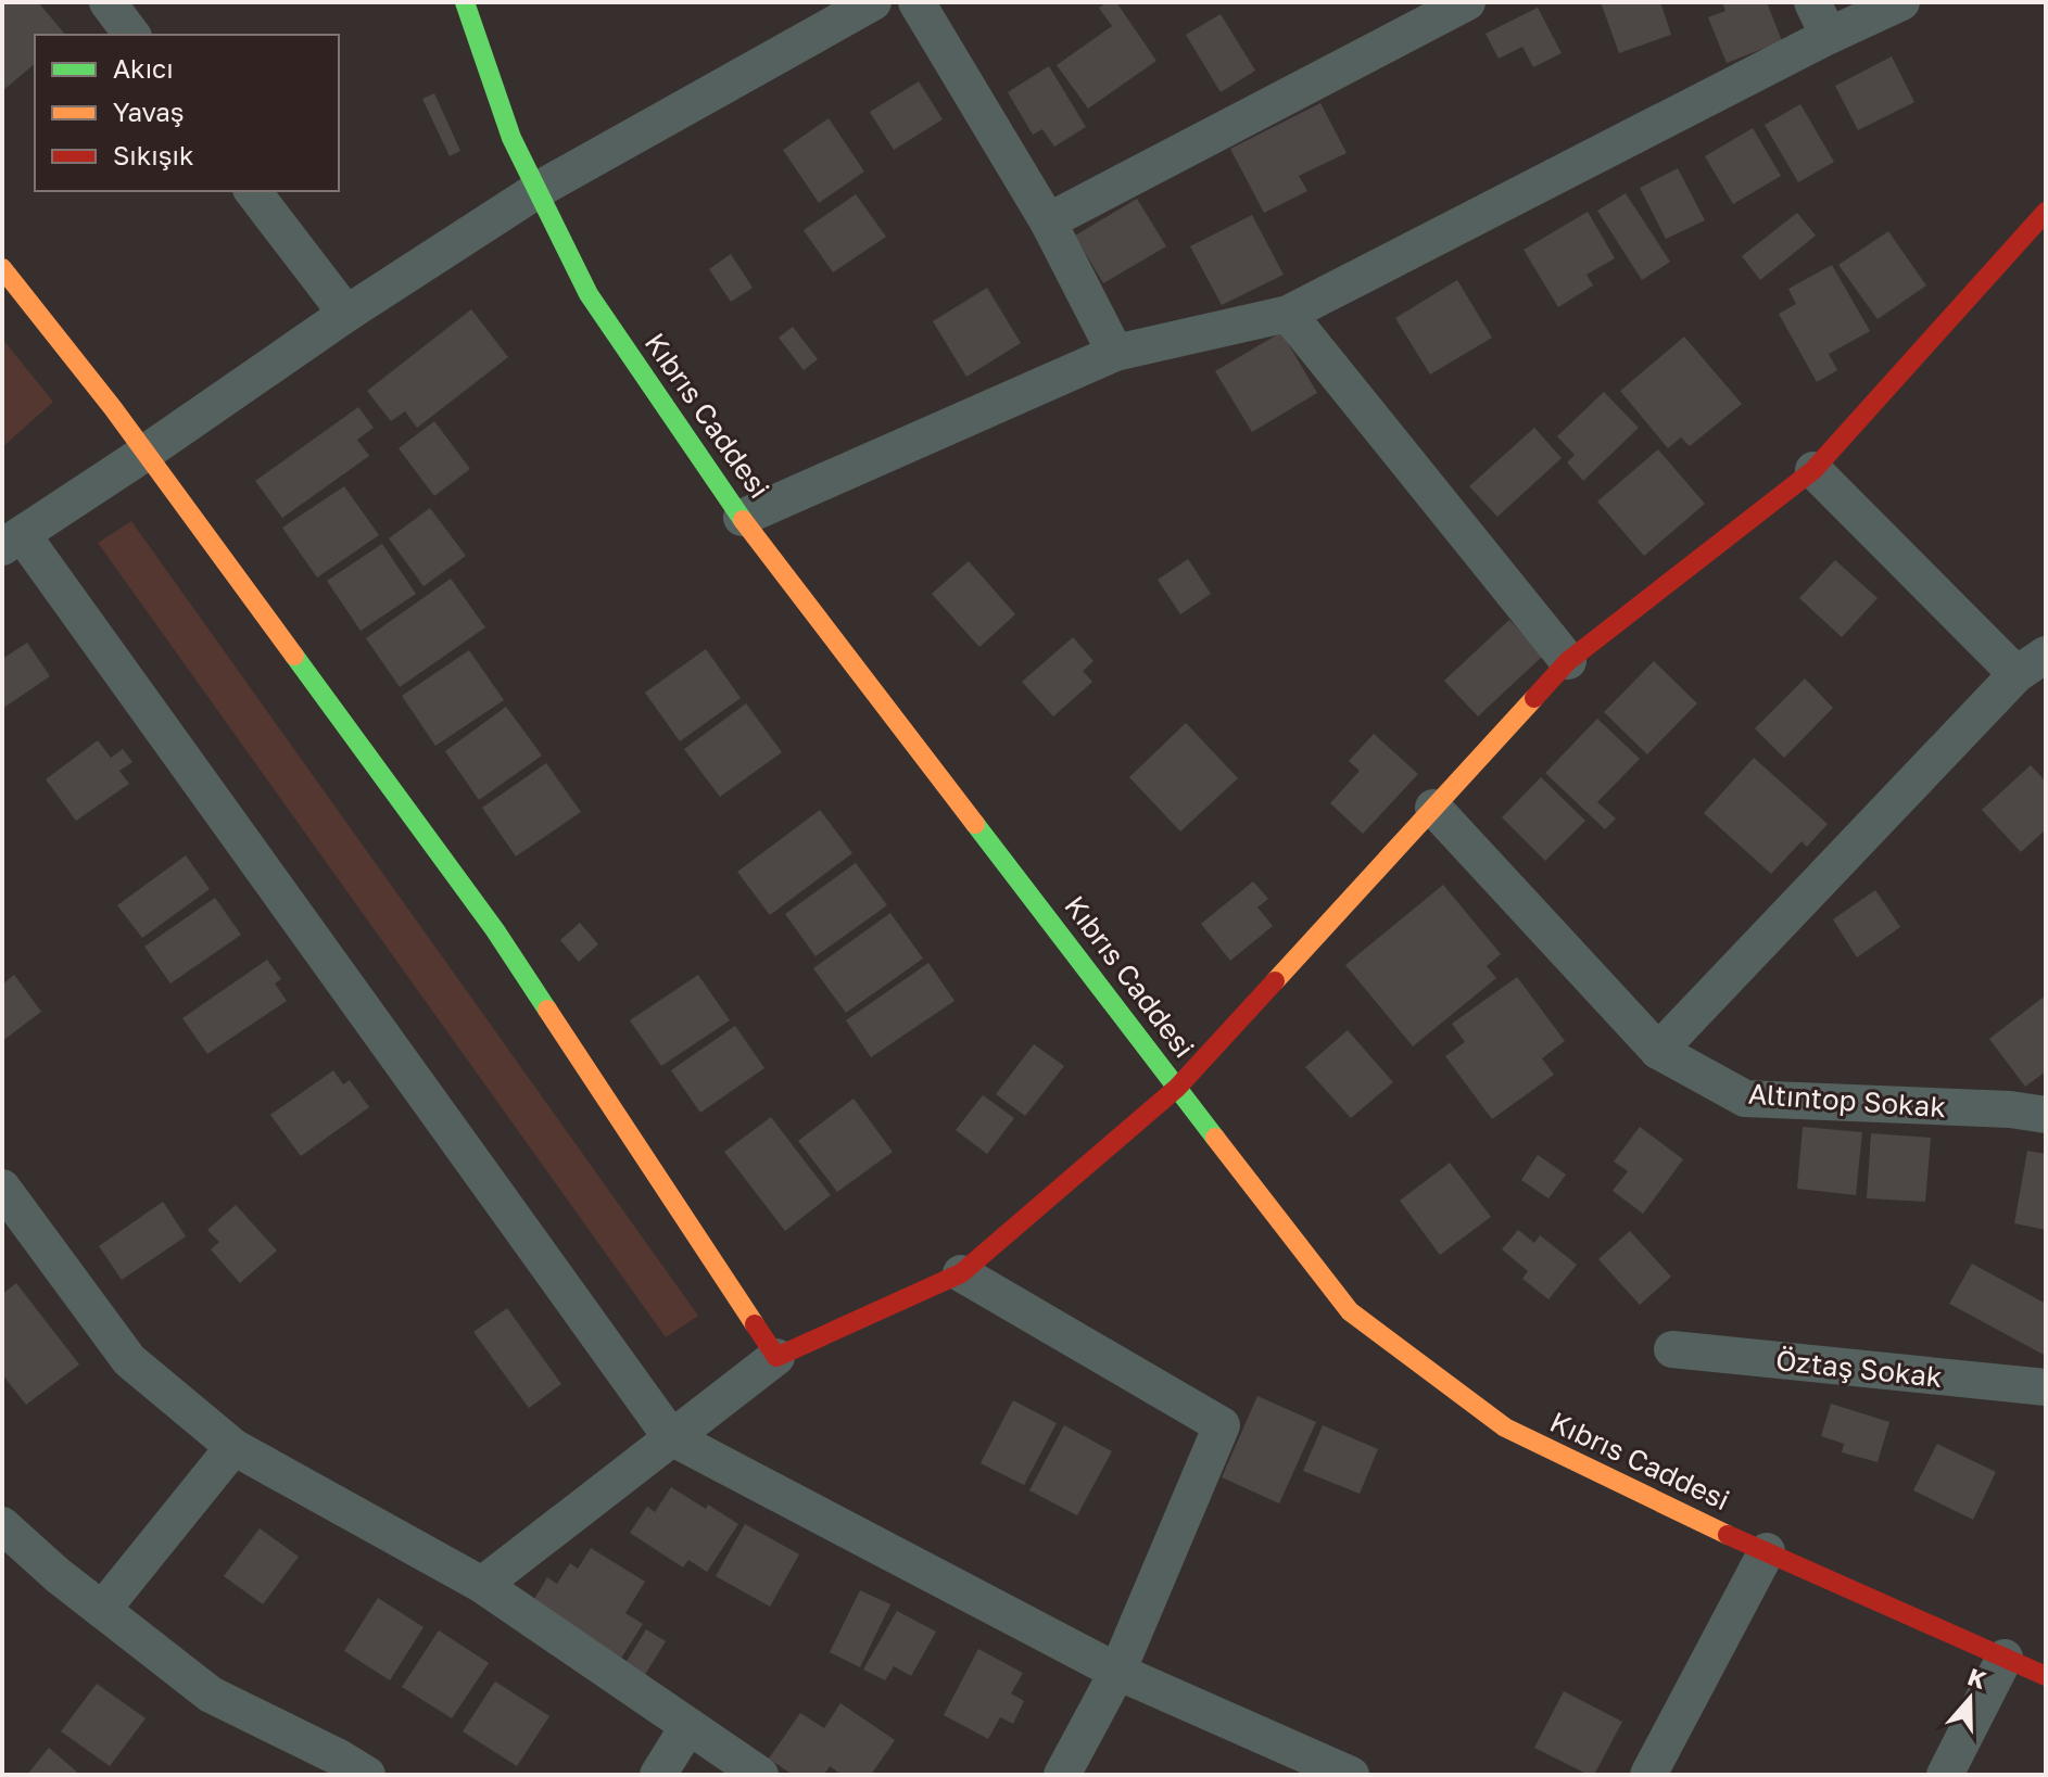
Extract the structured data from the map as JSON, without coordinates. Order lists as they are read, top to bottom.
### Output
{
  "streets": {
    "street": ["Kıbrıs Caddesi", "Altıntop Sokak", "Öztaş Sokak"]
  },
  "legend": ["Akıcı", "Yavaş", "Sıkışık"],
  "north": "top"
}
